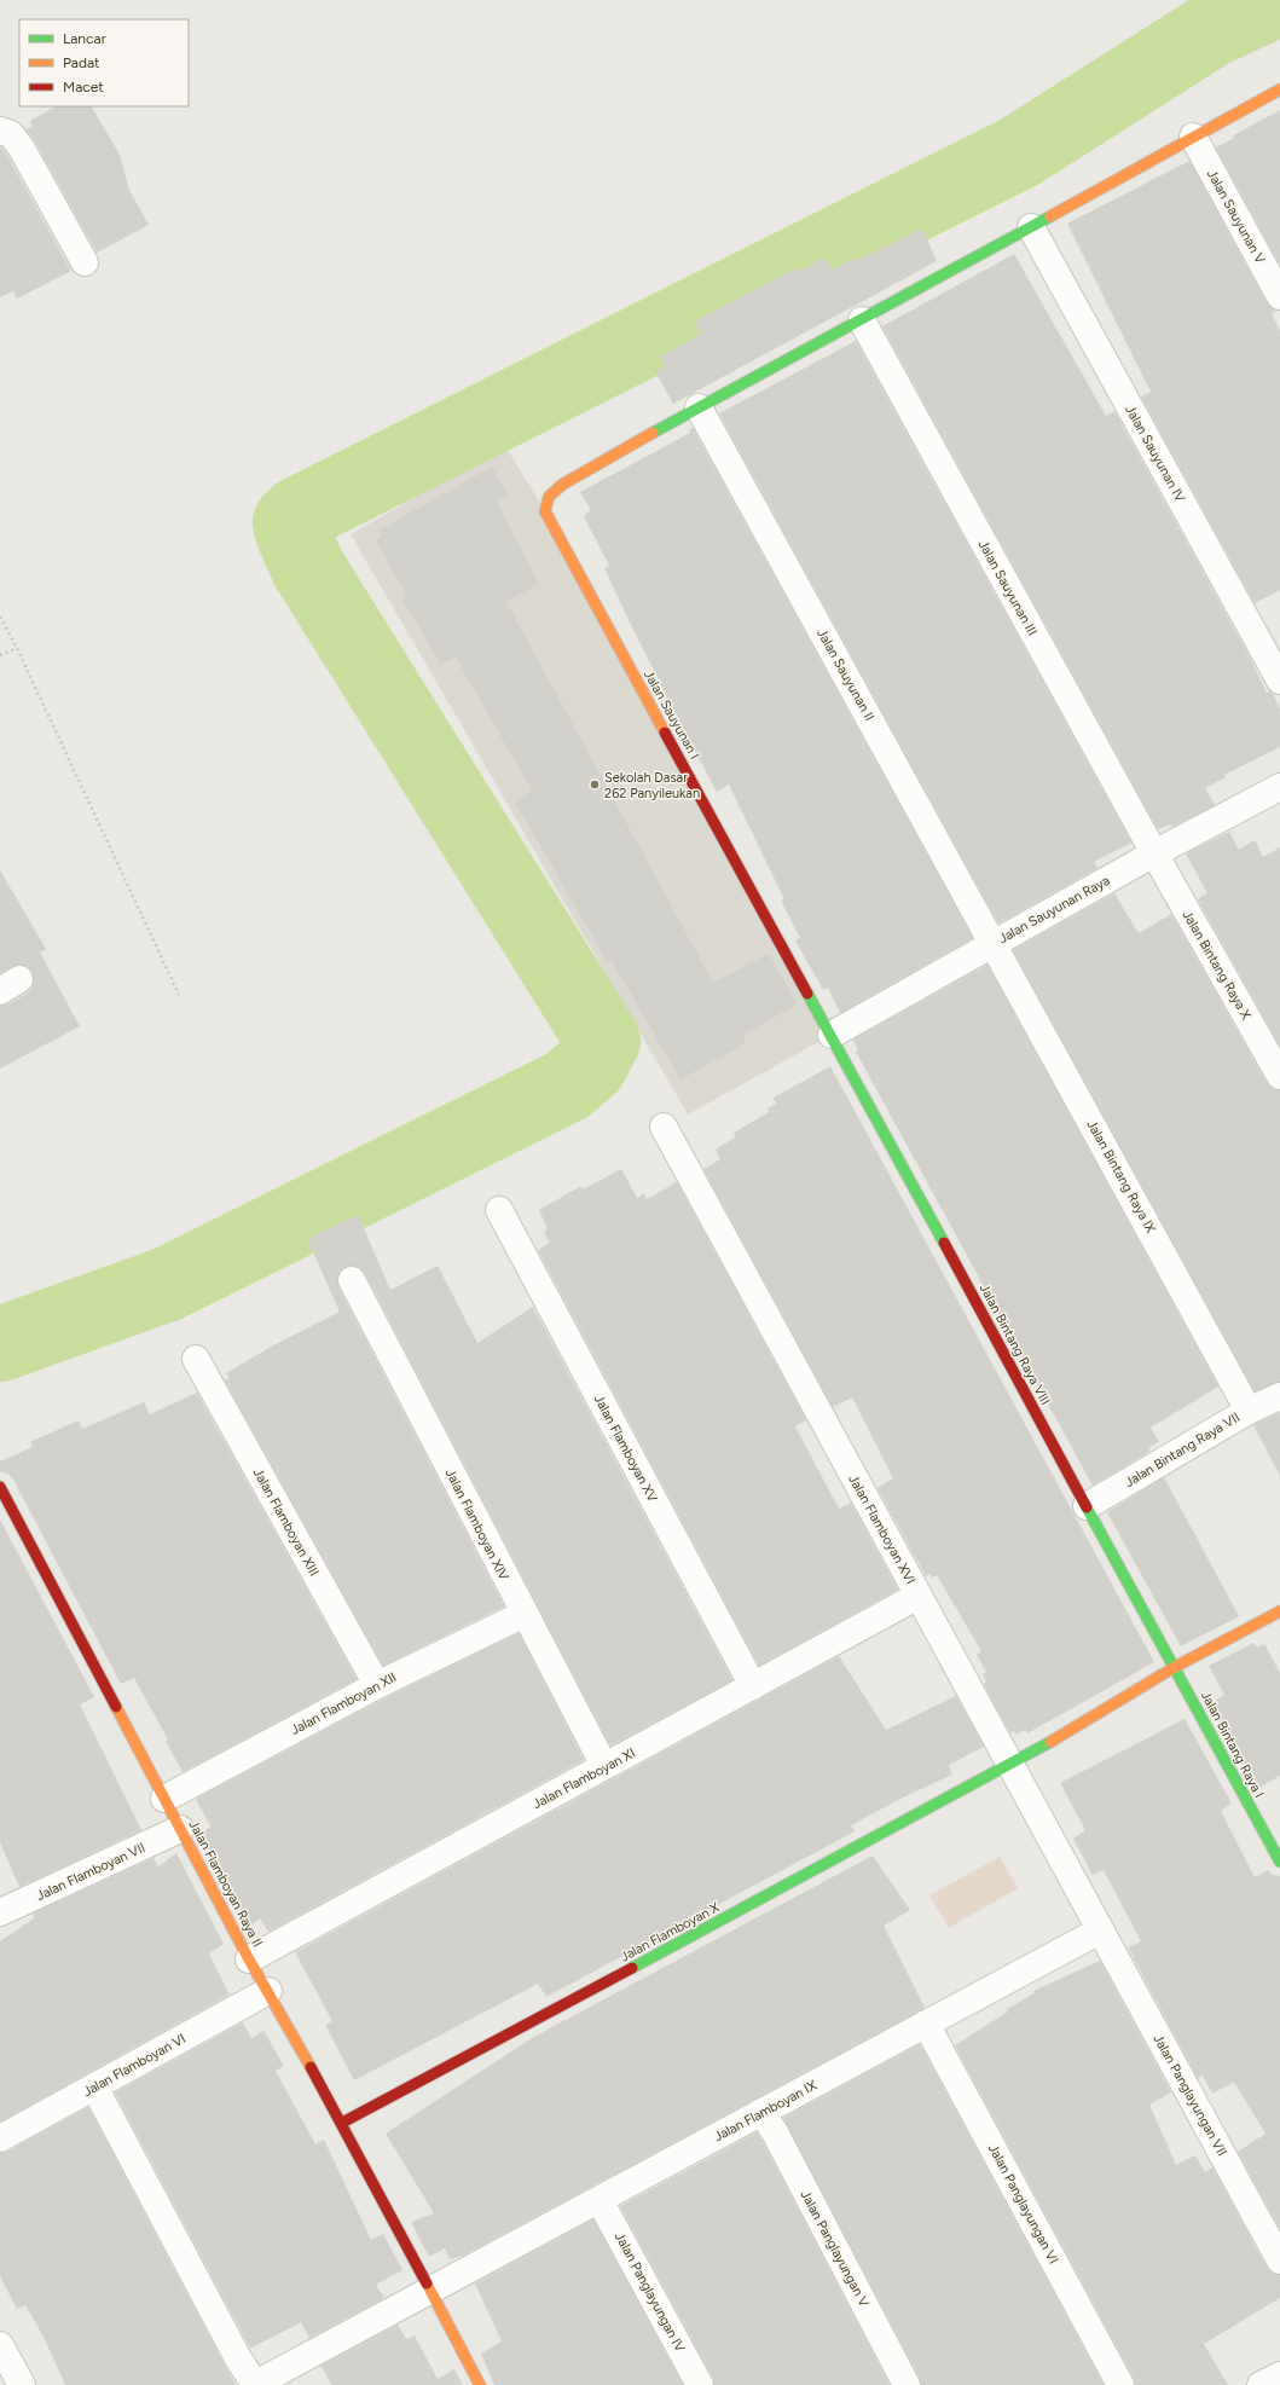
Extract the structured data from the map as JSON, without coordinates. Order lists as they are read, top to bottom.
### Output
{
  "streets": {
    "street": [
      "Jalan Sauyunan V",
      "Jalan Sauyunan IV",
      "Jalan Sauyunan III",
      "Jalan Sauyunan II",
      "Jalan Sauyunan I",
      "Jalan Sauyunan Raya",
      "Jalan Bintang Raya X",
      "Jalan Bintang Raya IX",
      "Jalan Bintang Raya VIII",
      "Jalan Flamboyan XV",
      "Jalan Bintang Raya VII",
      "Jalan Flamboyan XIII",
      "Jalan Flamboyan XIV",
      "Jalan Flamboyan XVI",
      "Jalan Flamboyan XII",
      "Jalan Bintang Raya I",
      "Jalan Flamboyan XI",
      "Jalan Flamboyan VII",
      "Jalan Flamboyan Raya II",
      "Jalan Flamboyan X",
      "Jalan Flamboyan VI",
      "Jalan Panglayungan VII",
      "Jalan Flamboyan IX",
      "Jalan Panglayungan VI",
      "Jalan Panglayungan V",
      "Jalan Panglayungan IV"
    ]
  },
  "crossings": [
    ["Jalan Sauyunan III", "Jalan Sauyunan Raya"],
    ["Jalan Sauyunan III", "Jalan Bintang Raya X"],
    ["Jalan Sauyunan II", "Jalan Sauyunan I"],
    ["Jalan Sauyunan II", "Jalan Sauyunan Raya"],
    ["Jalan Sauyunan II", "Jalan Bintang Raya IX"],
    ["Jalan Sauyunan I", "Jalan Sauyunan Raya"],
    ["Jalan Sauyunan I", "Jalan Bintang Raya VIII"],
    ["Jalan Sauyunan Raya", "Jalan Bintang Raya X"],
    ["Jalan Sauyunan Raya", "Jalan Bintang Raya IX"],
    ["Jalan Sauyunan Raya", "Jalan Bintang Raya VIII"],
    ["Jalan Bintang Raya IX", "Jalan Bintang Raya VII"],
    ["Jalan Bintang Raya VIII", "Jalan Bintang Raya VII"],
    ["Jalan Bintang Raya VIII", "Jalan Bintang Raya I"],
    ["Jalan Bintang Raya VIII", "Jalan Flamboyan X"],
    ["Jalan Flamboyan XV", "Jalan Flamboyan XI"],
    ["Jalan Flamboyan XIII", "Jalan Flamboyan XII"],
    ["Jalan Flamboyan XIV", "Jalan Flamboyan XII"],
    ["Jalan Flamboyan XIV", "Jalan Flamboyan XI"],
    ["Jalan Flamboyan XVI", "Jalan Flamboyan XI"],
    ["Jalan Flamboyan XVI", "Jalan Flamboyan X"],
    ["Jalan Flamboyan XVI", "Jalan Panglayungan VII"],
    ["Jalan Flamboyan XVI", "Jalan Flamboyan IX"],
    ["Jalan Flamboyan XII", "Jalan Flamboyan Raya II"],
    ["Jalan Bintang Raya I", "Jalan Flamboyan X"],
    ["Jalan Flamboyan XI", "Jalan Flamboyan Raya II"],
    ["Jalan Flamboyan VII", "Jalan Flamboyan Raya II"],
    ["Jalan Flamboyan Raya II", "Jalan Flamboyan X"],
    ["Jalan Flamboyan Raya II", "Jalan Flamboyan VI"],
    ["Jalan Flamboyan Raya II", "Jalan Flamboyan IX"],
    ["Jalan Panglayungan VII", "Jalan Flamboyan IX"],
    ["Jalan Flamboyan IX", "Jalan Panglayungan VI"],
    ["Jalan Flamboyan IX", "Jalan Panglayungan V"],
    ["Jalan Flamboyan IX", "Jalan Panglayungan IV"]
  ],
  "places": ["Sekolah Dasar 262 Panyileukan"],
  "legend": ["Lancar", "Padat", "Macet"]
}
